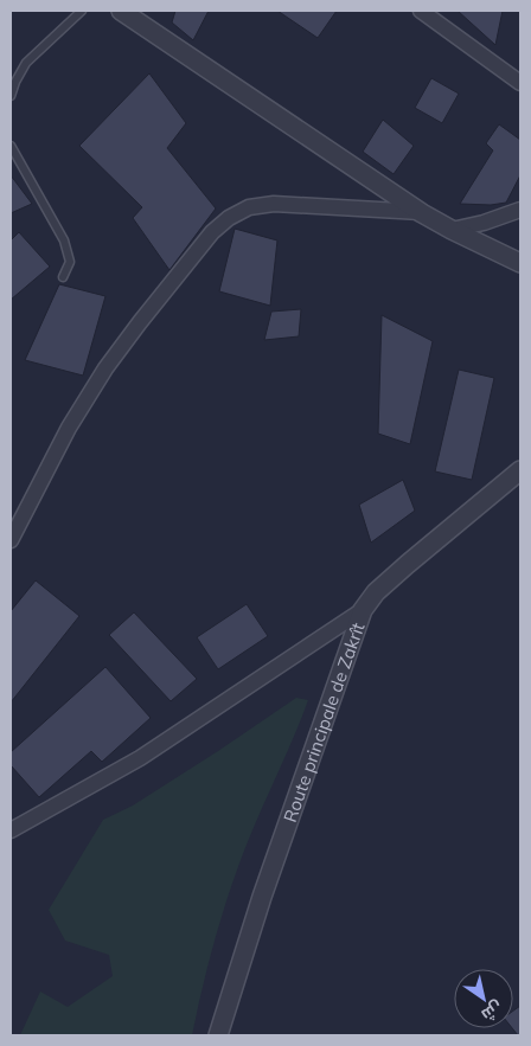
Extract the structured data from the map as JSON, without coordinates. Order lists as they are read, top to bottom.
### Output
{
  "streets": {
    "street": ["Route principale de Zakrît"]
  },
  "north": "bottom right"
}
